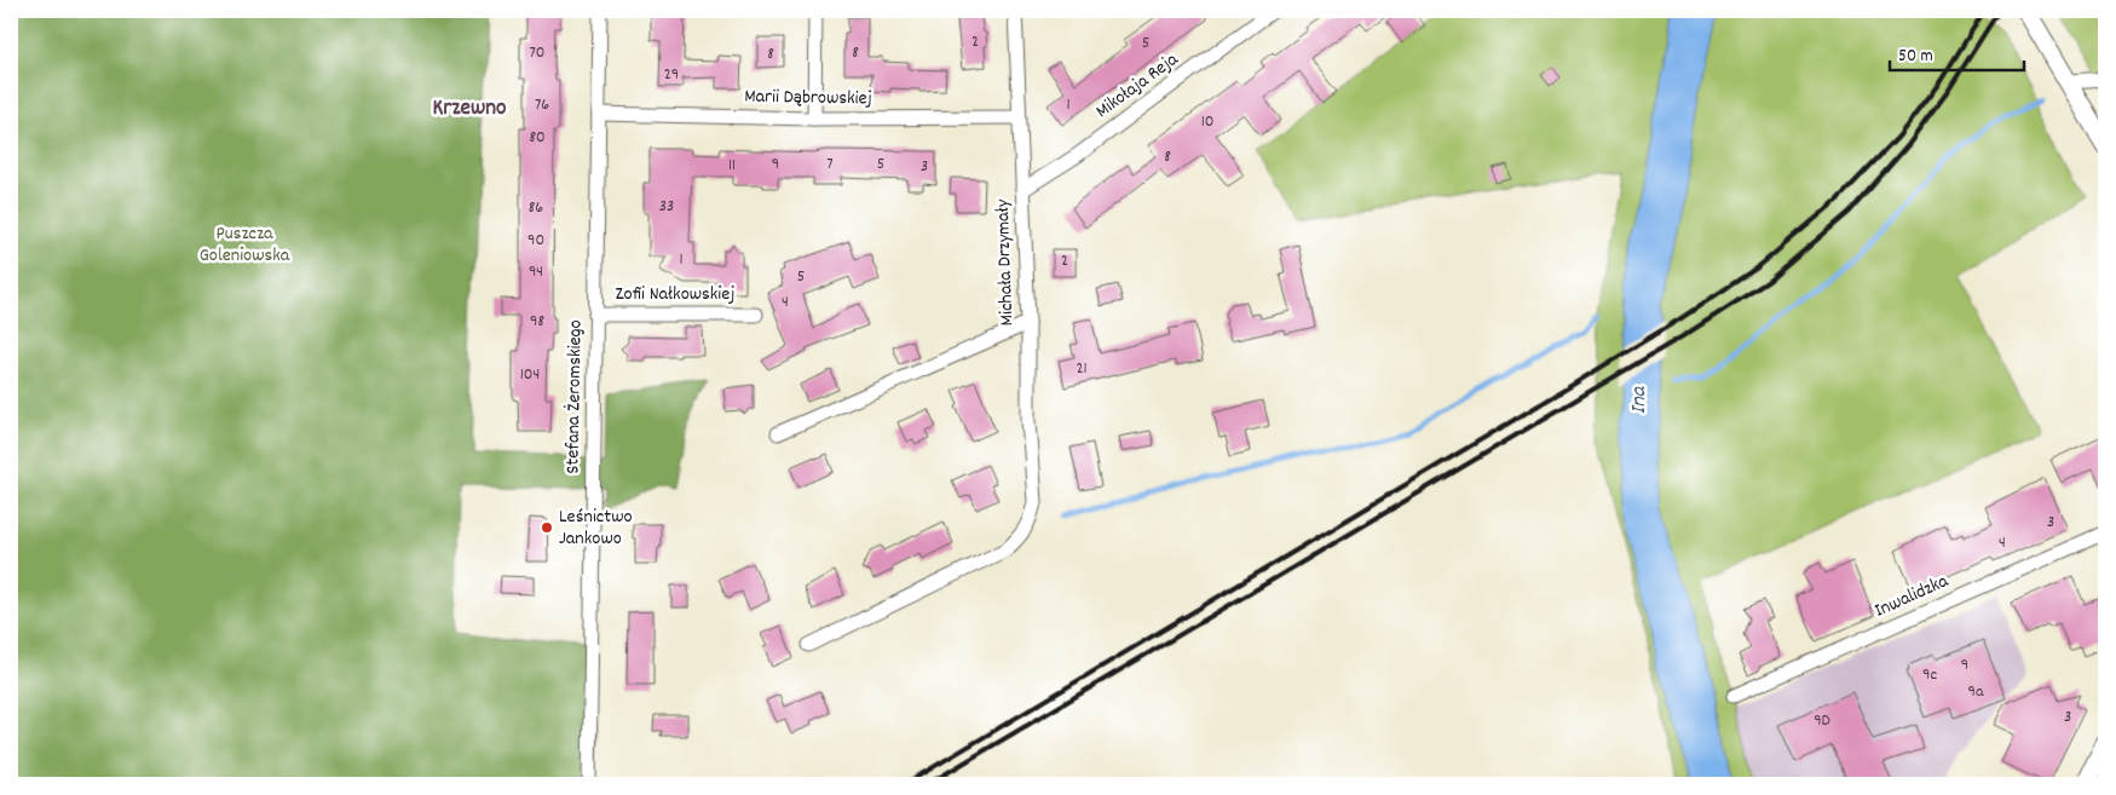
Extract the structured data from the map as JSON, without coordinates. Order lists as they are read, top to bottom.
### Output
{
  "streets": {
    "street": [
      "Mikołaja Reja",
      "Marii Dąbrowskiej",
      "Michała Drzymały",
      "Zofii Nałkowskiej",
      "Stefana Żeromskiego",
      "Inwalidzka"
    ]
  },
  "crossings": [
    ["Mikołaja Reja", "Michała Drzymały"],
    ["Marii Dąbrowskiej", "Michała Drzymały"],
    ["Marii Dąbrowskiej", "Stefana Żeromskiego"],
    ["Zofii Nałkowskiej", "Stefana Żeromskiego"]
  ],
  "districts": ["Krzewno"],
  "water": ["Ina"],
  "parks": ["Puszcza Goleniowska"],
  "places": ["Leśnictwo Jankowo"],
  "house_numbers": [
    "2",
    "5",
    "70",
    "8",
    "8",
    "29",
    "76",
    "1",
    "10",
    "80",
    "8",
    "9",
    "7",
    "5",
    "11",
    "3",
    "33",
    "86",
    "90",
    "1",
    "2",
    "94",
    "5",
    "4",
    "98",
    "21",
    "104",
    "3",
    "4",
    "9",
    "9c",
    "9a",
    "3",
    "9D"
  ],
  "scale_bar": "50 m"
}
